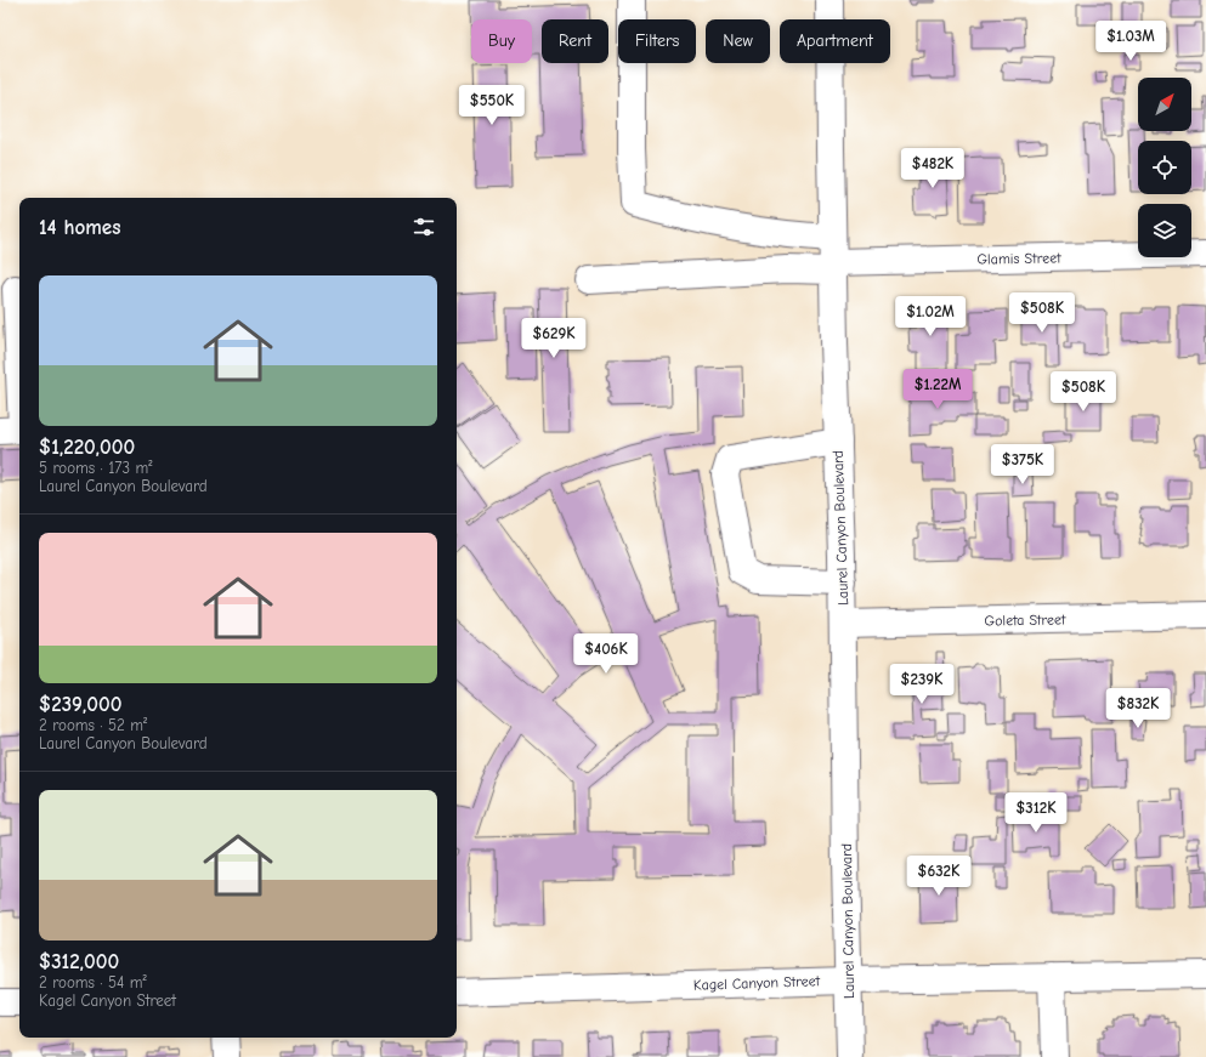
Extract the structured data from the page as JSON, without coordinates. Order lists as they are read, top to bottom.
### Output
{
  "streets": {
    "street": [
      "Glamis Street",
      "Laurel Canyon Boulevard",
      "Goleta Street",
      "Kagel Canyon Street"
    ]
  },
  "crossings": [
    ["Glamis Street", "Laurel Canyon Boulevard"],
    ["Laurel Canyon Boulevard", "Goleta Street"],
    ["Laurel Canyon Boulevard", "Kagel Canyon Street"]
  ],
  "north": "top right",
  "page": {
    "chip": [
      "Buy",
      "Rent",
      "Filters",
      "New",
      "Apartment"
    ],
    "price": [
      "$1.03M",
      "$550K",
      "$482K",
      "$508K",
      "$1.02M",
      "$629K",
      "$1.22M",
      "$508K",
      "$375K",
      "$406K",
      "$239K",
      "$832K",
      "$312K",
      "$632K"
    ],
    "heading": "14 homes",
    "list": [
      {
        "name": "$1,220,000",
        "note": "5 rooms · 173 m² · Laurel Canyon Boulevard"
      },
      {
        "name": "$239,000",
        "note": "2 rooms · 52 m² · Laurel Canyon Boulevard"
      },
      {
        "name": "$312,000",
        "note": "2 rooms · 54 m² · Kagel Canyon Street"
      }
    ]
  }
}
